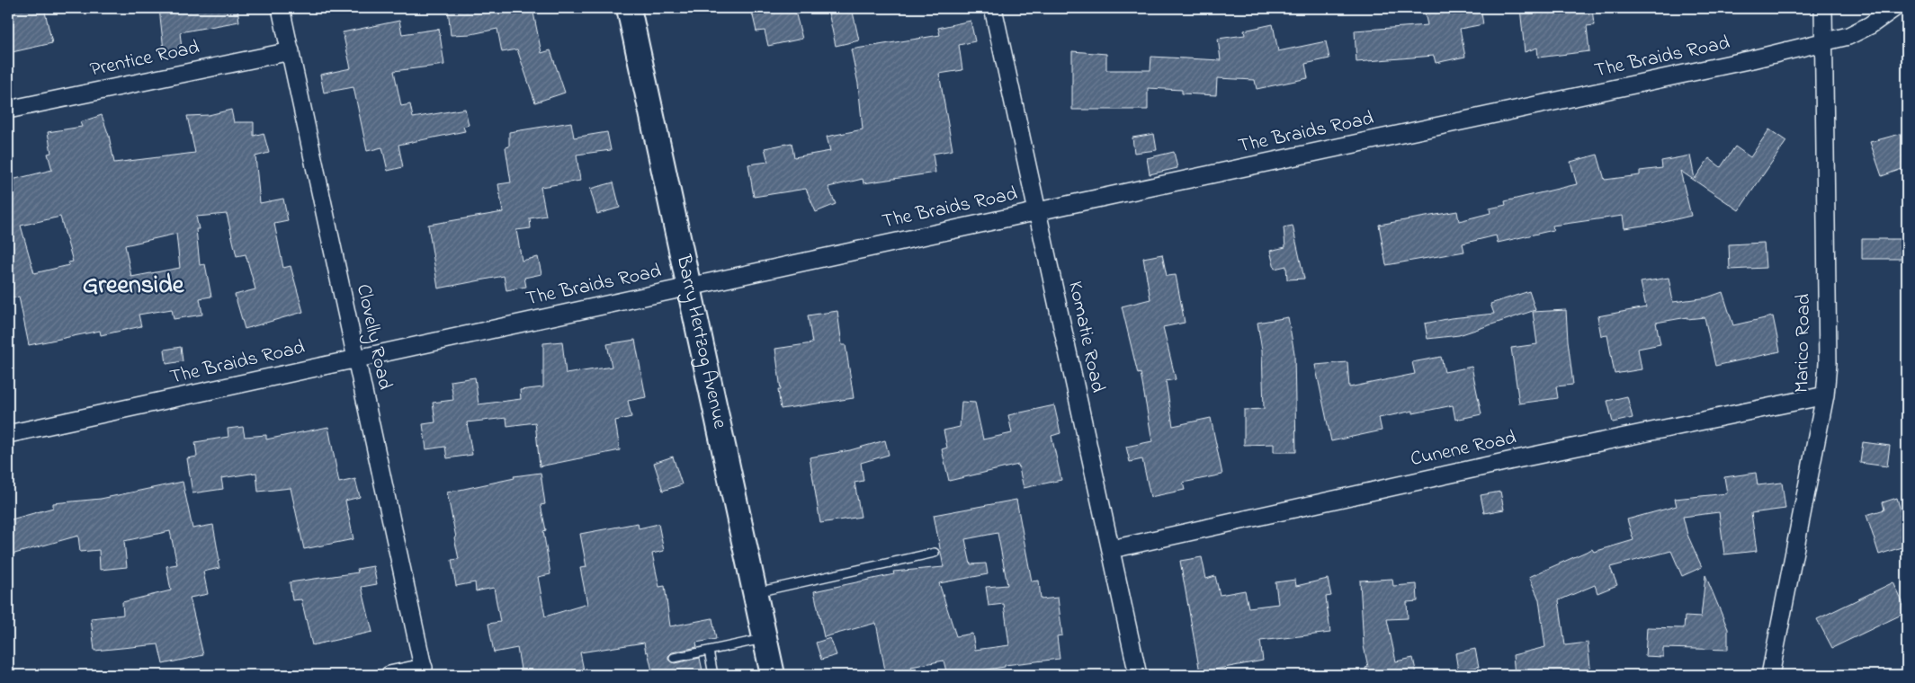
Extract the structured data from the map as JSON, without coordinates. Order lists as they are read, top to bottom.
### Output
{
  "streets": {
    "main road": ["Barry Hertzog Avenue"],
    "street": [
      "The Braids Road",
      "Prentice Road",
      "Clovelly Road",
      "Komatie Road",
      "Marico Road",
      "Cunene Road"
    ]
  },
  "crossings": [
    ["The Braids Road", "Clovelly Road"],
    ["The Braids Road", "Komatie Road"],
    ["The Braids Road", "Barry Hertzog Avenue"],
    ["The Braids Road", "Marico Road"],
    ["Prentice Road", "Clovelly Road"],
    ["Komatie Road", "Cunene Road"],
    ["Marico Road", "Cunene Road"]
  ],
  "districts": ["Greenside"]
}
